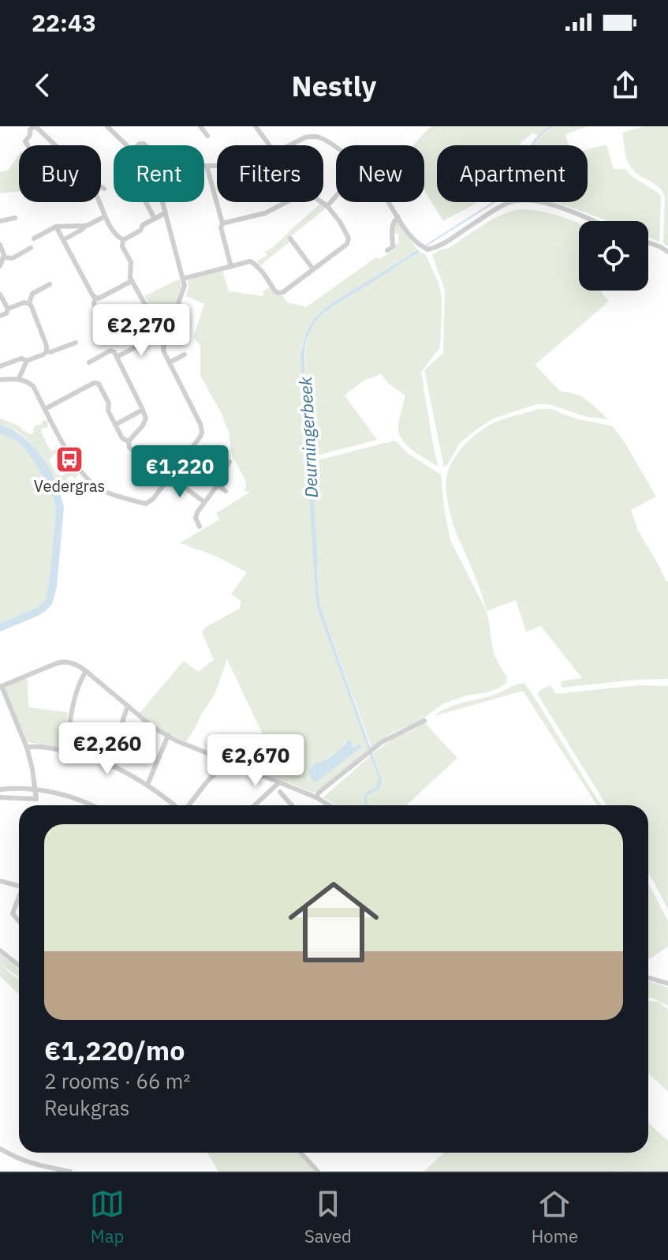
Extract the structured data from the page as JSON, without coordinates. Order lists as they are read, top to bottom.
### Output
{
  "water": ["Deurningerbeek"],
  "places": {
    "bus stop": ["Vedergras"]
  },
  "page": {
    "status": "22:43",
    "header": "Nestly",
    "chip": [
      "Buy",
      "Rent",
      "Filters",
      "New",
      "Apartment"
    ],
    "price": [
      "€2,270",
      "€1,220",
      "€2,260",
      "€2,670"
    ],
    "list": [
      {
        "name": "€1,220/mo",
        "note": "2 rooms · 66 m² · Reukgras"
      }
    ],
    "tabs": ["Map", "Saved", "Home"]
  }
}
